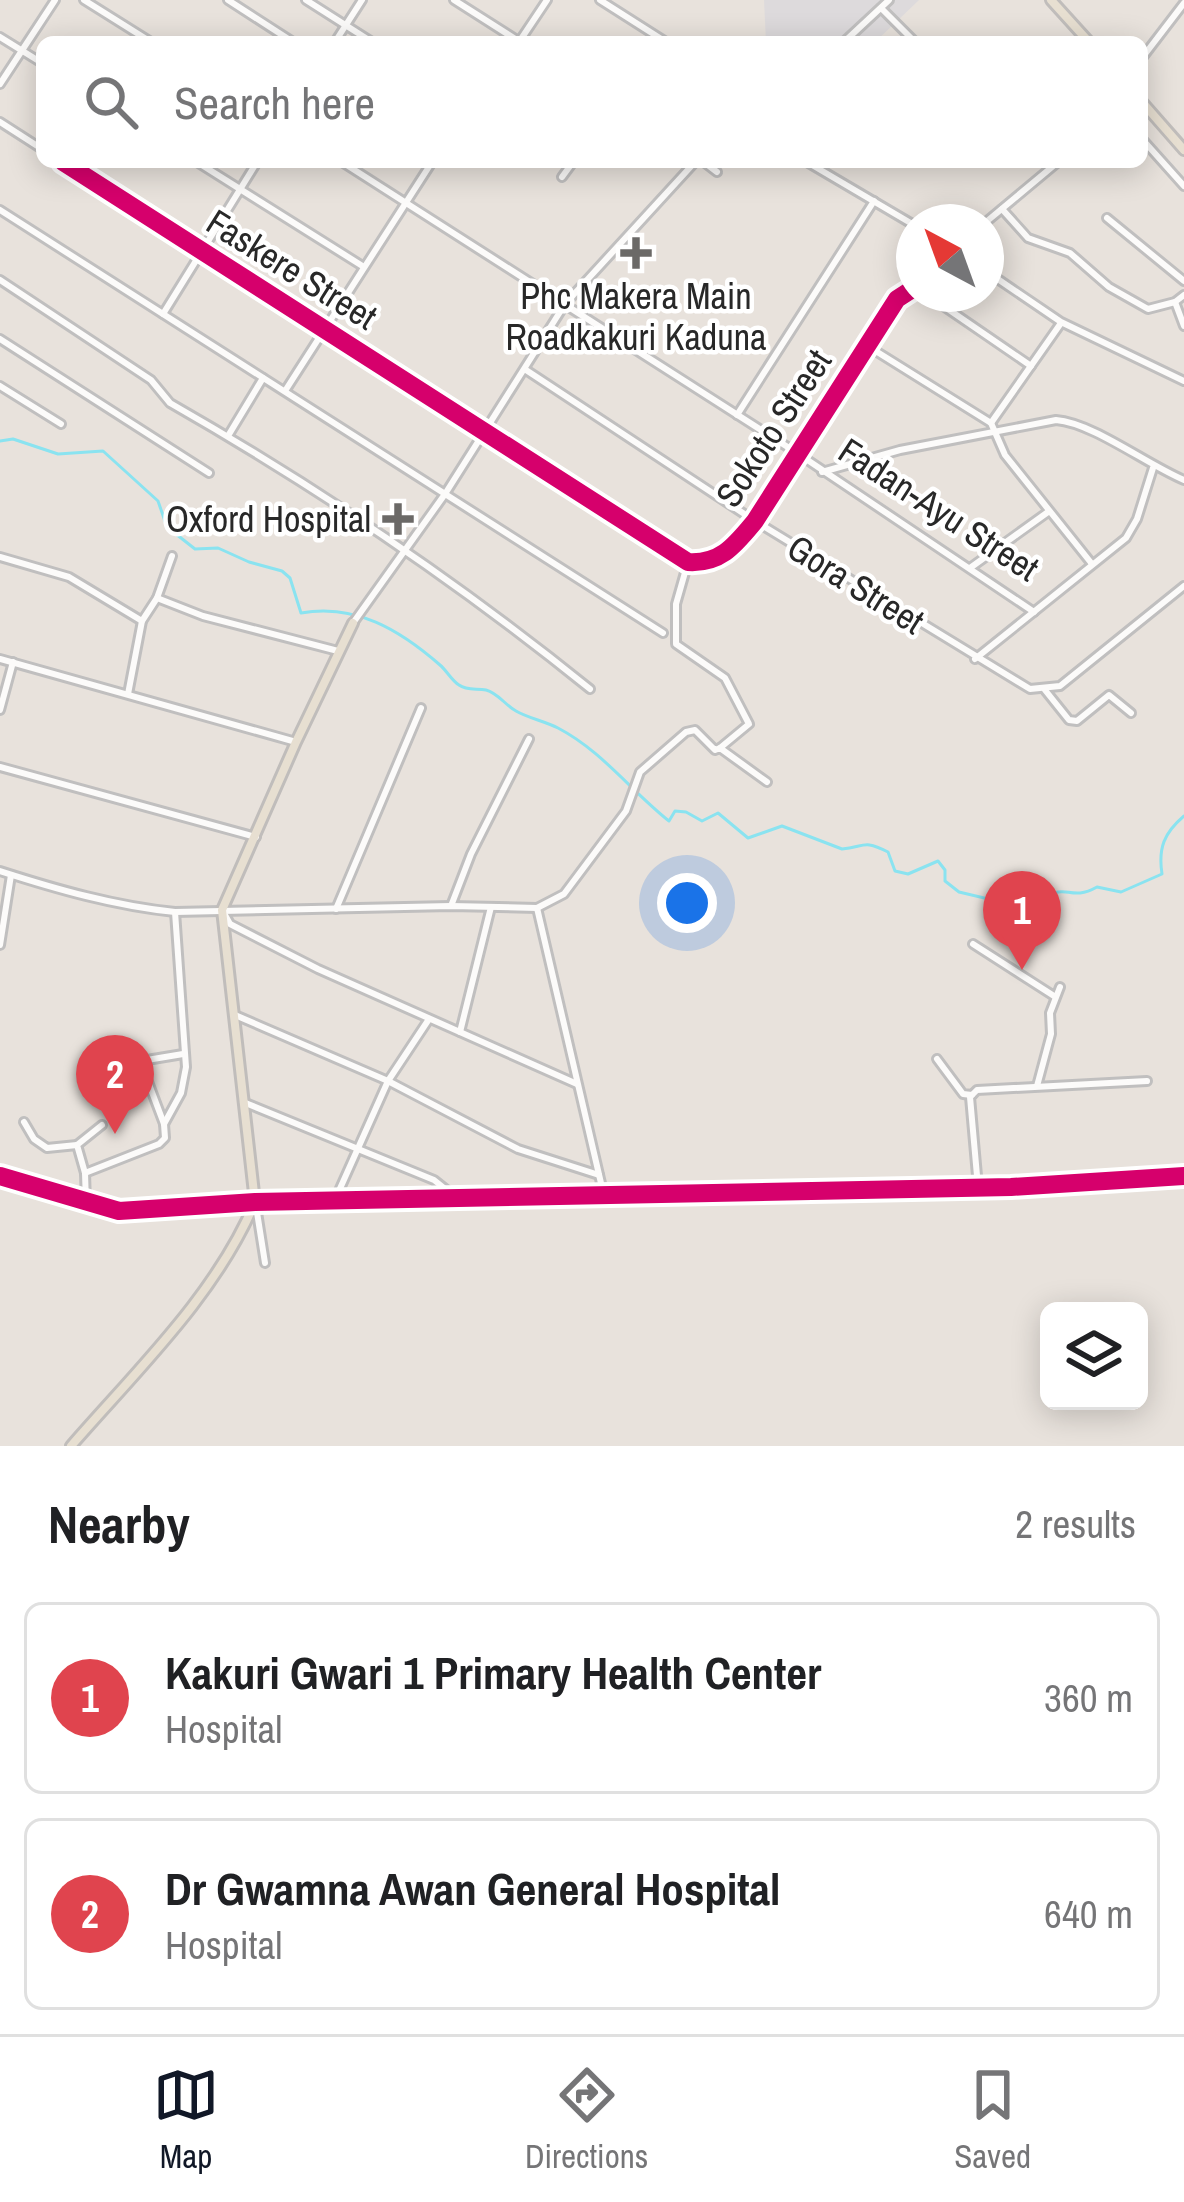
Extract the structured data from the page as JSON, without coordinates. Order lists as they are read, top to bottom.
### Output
{
  "streets": {
    "street": [
      "Faskere Street",
      "Sokoto Street",
      "Fadan-Ayu Street",
      "Gora Street"
    ]
  },
  "crossings": [
    ["Sokoto Street", "Fadan-Ayu Street"],
    ["Sokoto Street", "Gora Street"]
  ],
  "places": {
    "health": ["Phc Makera Main Roadkakuri Kaduna", "Oxford Hospital"]
  },
  "north": "top left",
  "page": {
    "search": "Search here",
    "pins": ["1", "2"],
    "heading": ["Nearby", "2 results"],
    "list": [
      {
        "mark": "1",
        "name": "Kakuri Gwari 1 Primary Health Center",
        "note": "Hospital",
        "value": "360 m"
      },
      {
        "mark": "2",
        "name": "Dr Gwamna Awan General Hospital",
        "note": "Hospital",
        "value": "640 m"
      }
    ],
    "nav": ["Map", "Directions", "Saved"]
  }
}
